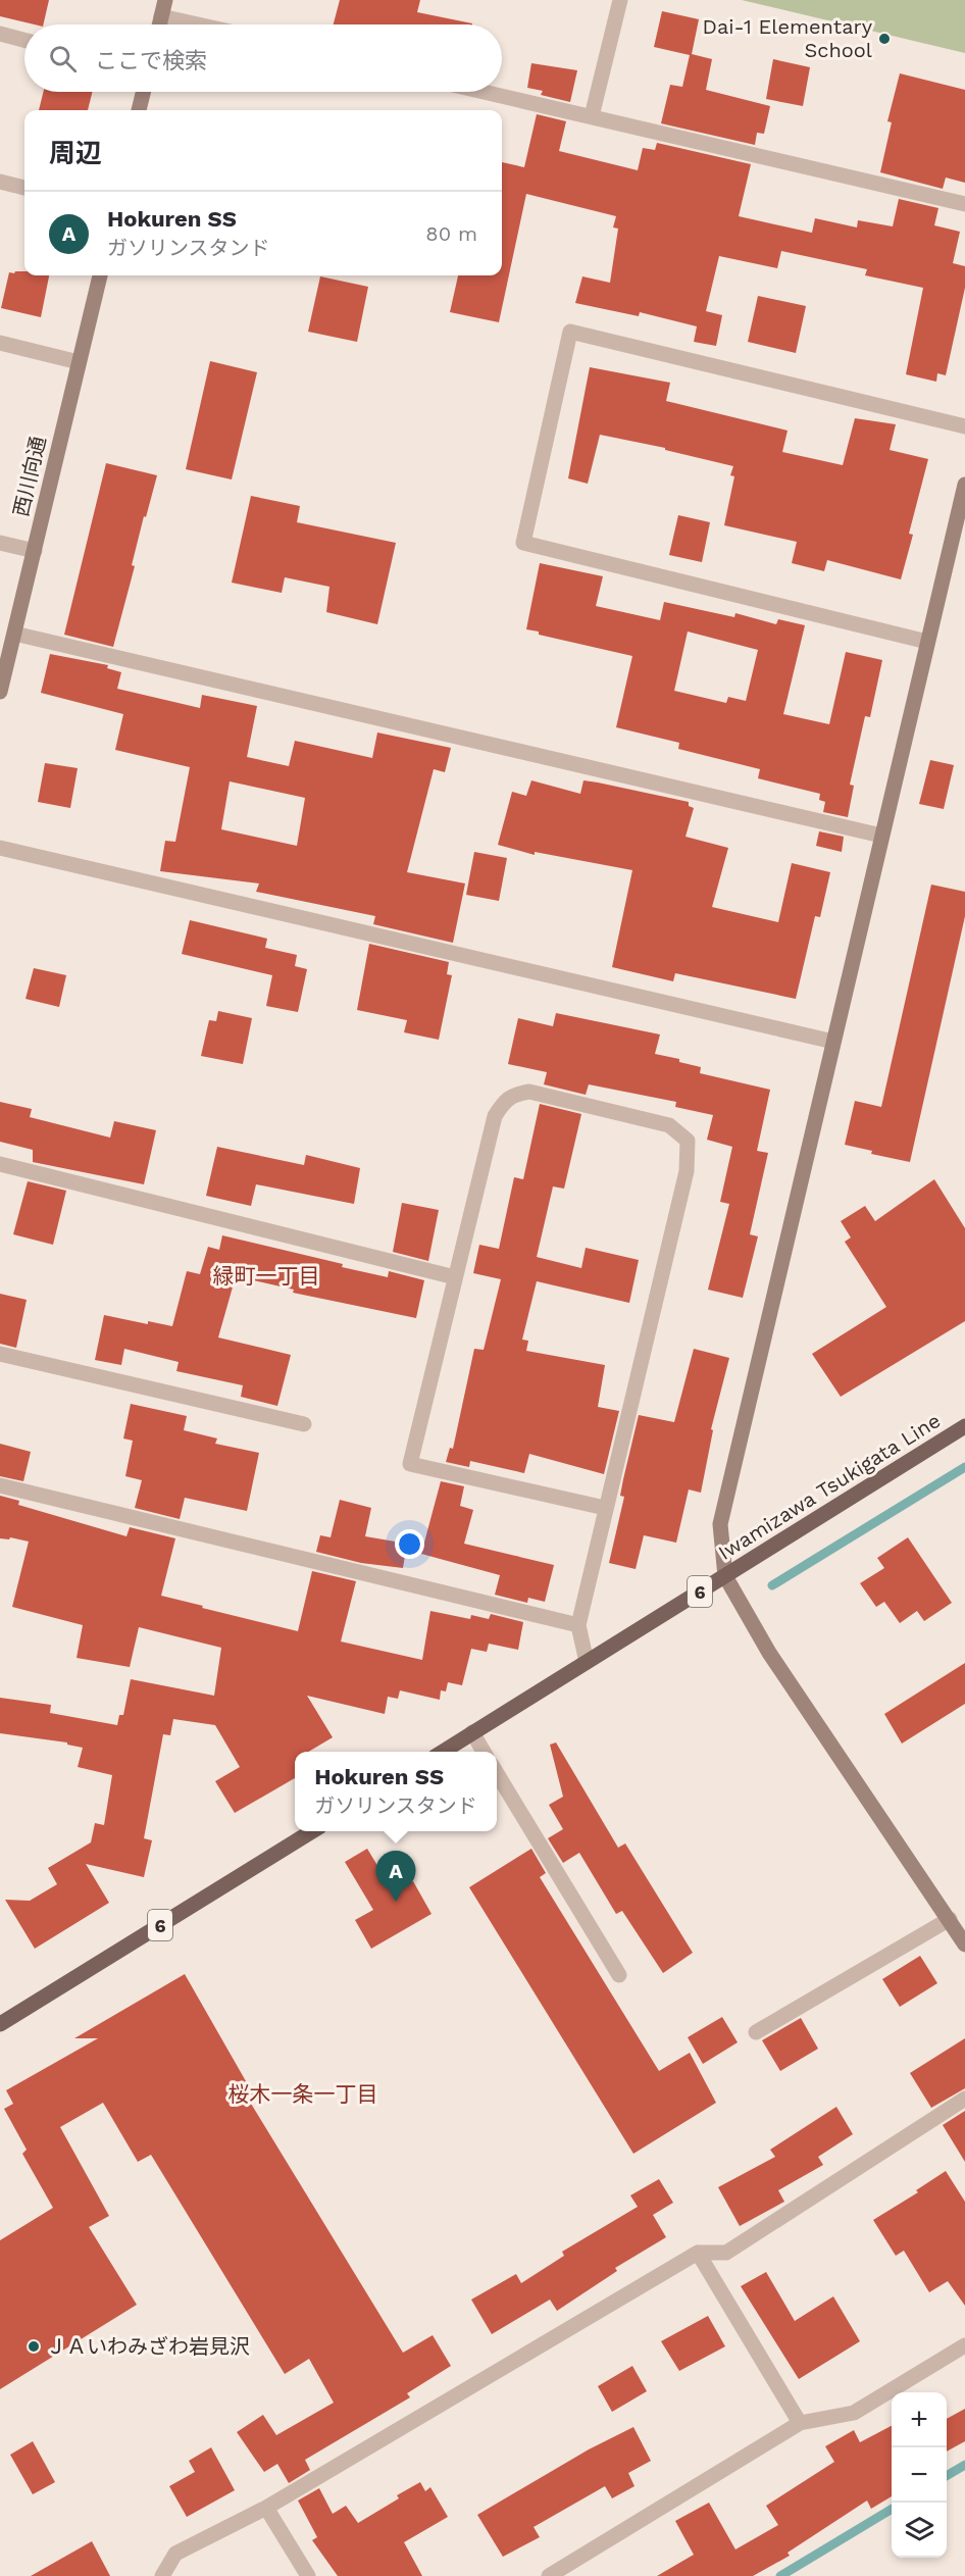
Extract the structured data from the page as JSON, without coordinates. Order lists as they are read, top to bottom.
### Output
{
  "streets": {
    "main road": ["Iwamizawa Tsukigata Line", "6"],
    "street": ["西川向通"]
  },
  "districts": ["緑町一丁目", "桜木一条一丁目"],
  "places": ["Dai-1 Elementary School", "ＪＡいわみざわ岩見沢"],
  "page": {
    "search": "ここで検索",
    "heading": "周辺",
    "list": [
      {
        "mark": "A",
        "name": "Hokuren SS",
        "note": "ガソリンスタンド",
        "value": "80 m"
      }
    ],
    "popup": ["Hokuren SS", "ガソリンスタンド"],
    "pins": "A",
    "map_buttons": ["+", "−"]
  }
}
